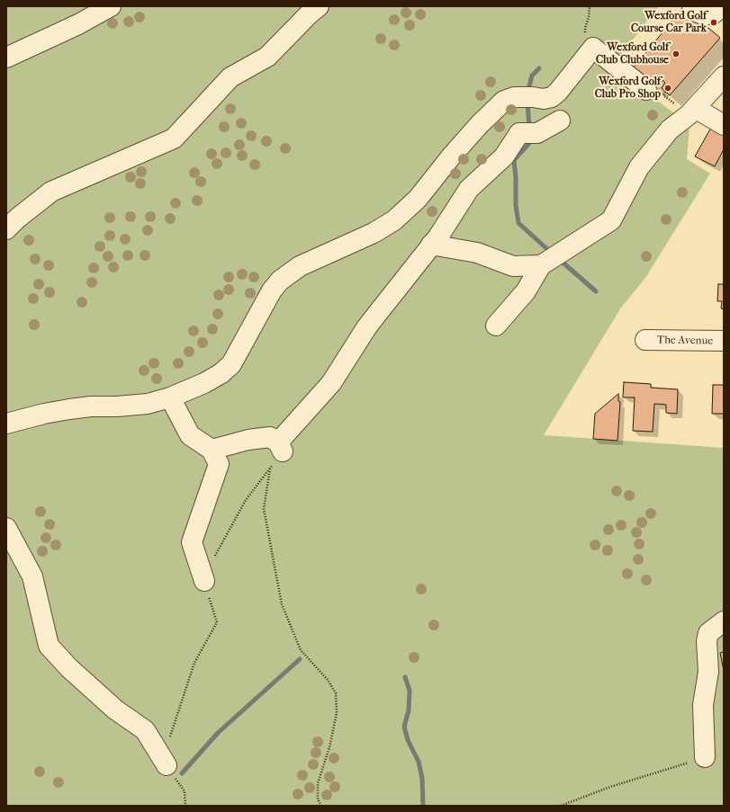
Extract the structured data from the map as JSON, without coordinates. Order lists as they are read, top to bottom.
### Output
{
  "streets": {
    "street": ["The Avenue"]
  },
  "places": ["Wexford Golf Course Car Park", "Wexford Golf Club Clubhouse", "Wexford Golf Club Pro Shop"]
}
